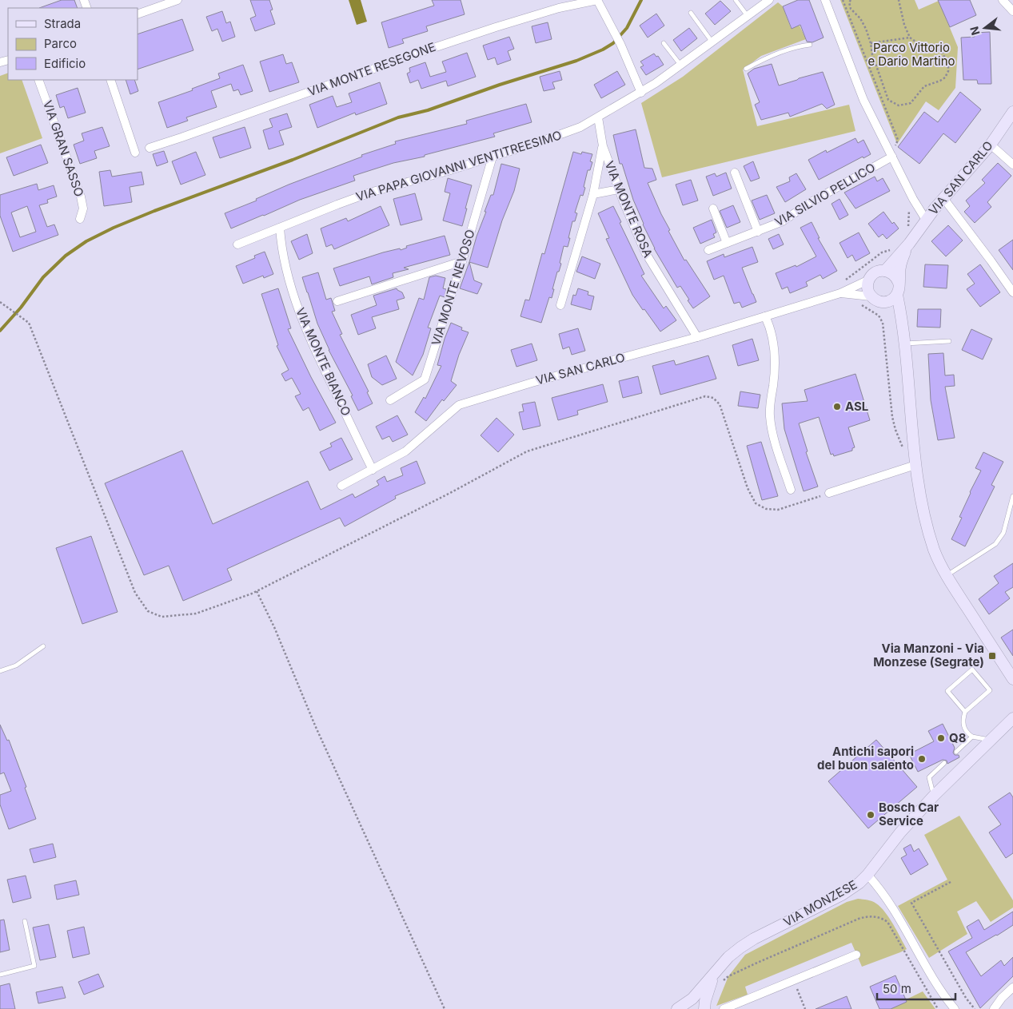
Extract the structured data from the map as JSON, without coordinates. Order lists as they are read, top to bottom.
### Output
{
  "streets": {
    "street": [
      "VIA MONTE RESEGONE",
      "VIA GRAN SASSO",
      "VIA PAPA GIOVANNI VENTITREESIMO",
      "VIA SAN CARLO",
      "VIA SILVIO PELLICO",
      "VIA MONTE ROSA",
      "VIA MONTE NEVOSO",
      "VIA MONTE BIANCO",
      "VIA MONZESE"
    ]
  },
  "crossings": [
    ["VIA PAPA GIOVANNI VENTITREESIMO", "VIA MONTE ROSA"],
    ["VIA PAPA GIOVANNI VENTITREESIMO", "VIA MONTE NEVOSO"],
    ["VIA PAPA GIOVANNI VENTITREESIMO", "VIA MONTE BIANCO"],
    ["VIA SAN CARLO", "VIA MONTE ROSA"],
    ["VIA SAN CARLO", "VIA MONTE BIANCO"]
  ],
  "parks": ["Parco Vittorio e Dario Martino"],
  "places": {
    "other": [
      "ASL",
      "Q8",
      "Antichi sapori del buon salento",
      "Bosch Car Service"
    ],
    "transit": ["Via Manzoni - Via Monzese (Segrate)"]
  },
  "legend": ["Strada", "Parco", "Edificio"],
  "scale_bar": "50 m",
  "north": "left"
}
